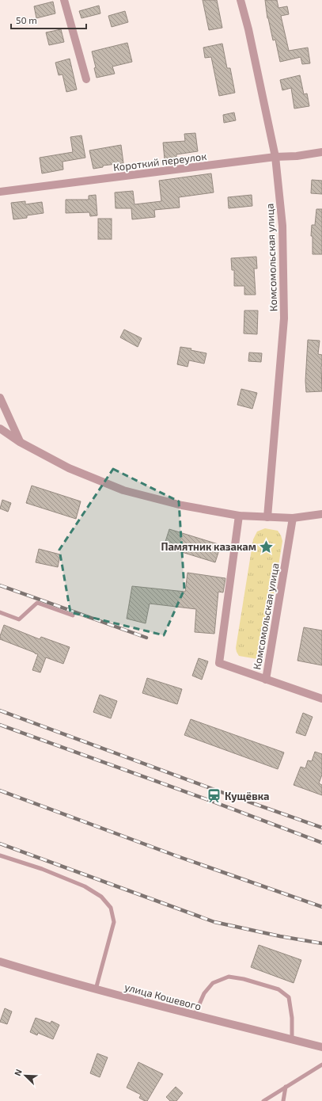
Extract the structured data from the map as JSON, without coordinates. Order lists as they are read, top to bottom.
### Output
{
  "streets": {
    "street": ["Короткий переулок", "Комсомольская улица", "улица Кошевого"]
  },
  "crossings": [
    ["Короткий переулок", "Комсомольская улица"]
  ],
  "places": {
    "place": ["Памятник казакам"],
    "station": ["Кущёвка"]
  },
  "scale_bar": "50 m",
  "north": "top left"
}
